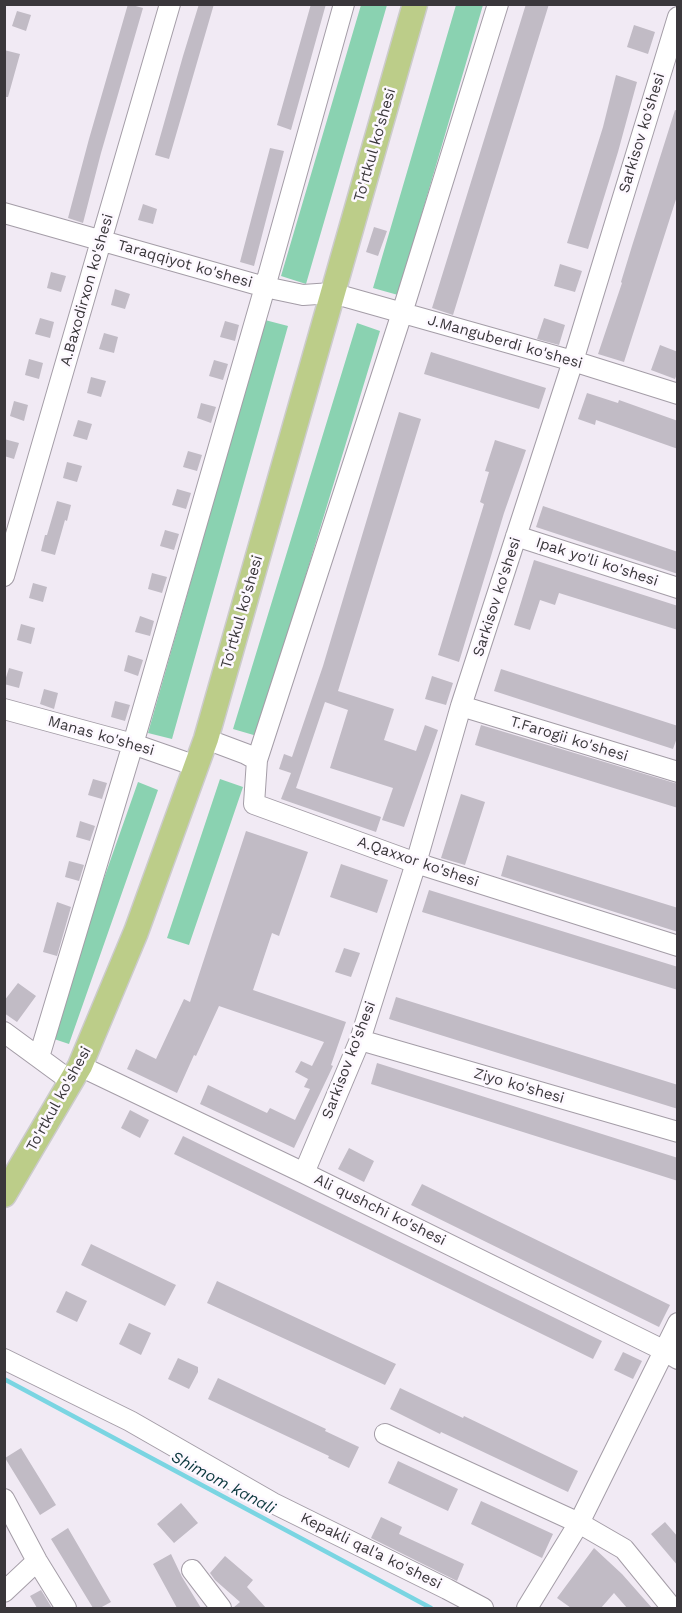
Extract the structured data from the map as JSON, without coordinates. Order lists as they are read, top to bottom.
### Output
{
  "streets": {
    "main road": ["To'rtkul ko'shesi"],
    "street": [
      "Sarkisov ko'shesi",
      "Taraqqiyot ko'shesi",
      "A.Baxodirxon ko'shesi",
      "J.Manguberdi ko'shesi",
      "Ipak yo'li ko'shesi",
      "Manas ko'shesi",
      "T.Farogii ko'shesi",
      "A.Qaxxor ko'shesi",
      "Ziyo ko'shesi",
      "Ali qushchi ko'shesi",
      "Kepakli qal'a ko'shesi"
    ]
  },
  "crossings": [
    ["Sarkisov ko'shesi", "J.Manguberdi ko'shesi"],
    ["Sarkisov ko'shesi", "Ipak yo'li ko'shesi"],
    ["Sarkisov ko'shesi", "T.Farogii ko'shesi"],
    ["Sarkisov ko'shesi", "A.Qaxxor ko'shesi"],
    ["Sarkisov ko'shesi", "Ziyo ko'shesi"],
    ["Sarkisov ko'shesi", "Ali qushchi ko'shesi"],
    ["To'rtkul ko'shesi", "Taraqqiyot ko'shesi"],
    ["To'rtkul ko'shesi", "J.Manguberdi ko'shesi"],
    ["To'rtkul ko'shesi", "Manas ko'shesi"],
    ["To'rtkul ko'shesi", "Ali qushchi ko'shesi"],
    ["Taraqqiyot ko'shesi", "A.Baxodirxon ko'shesi"],
    ["Taraqqiyot ko'shesi", "J.Manguberdi ko'shesi"]
  ],
  "water": ["Shimom kanali"]
}
